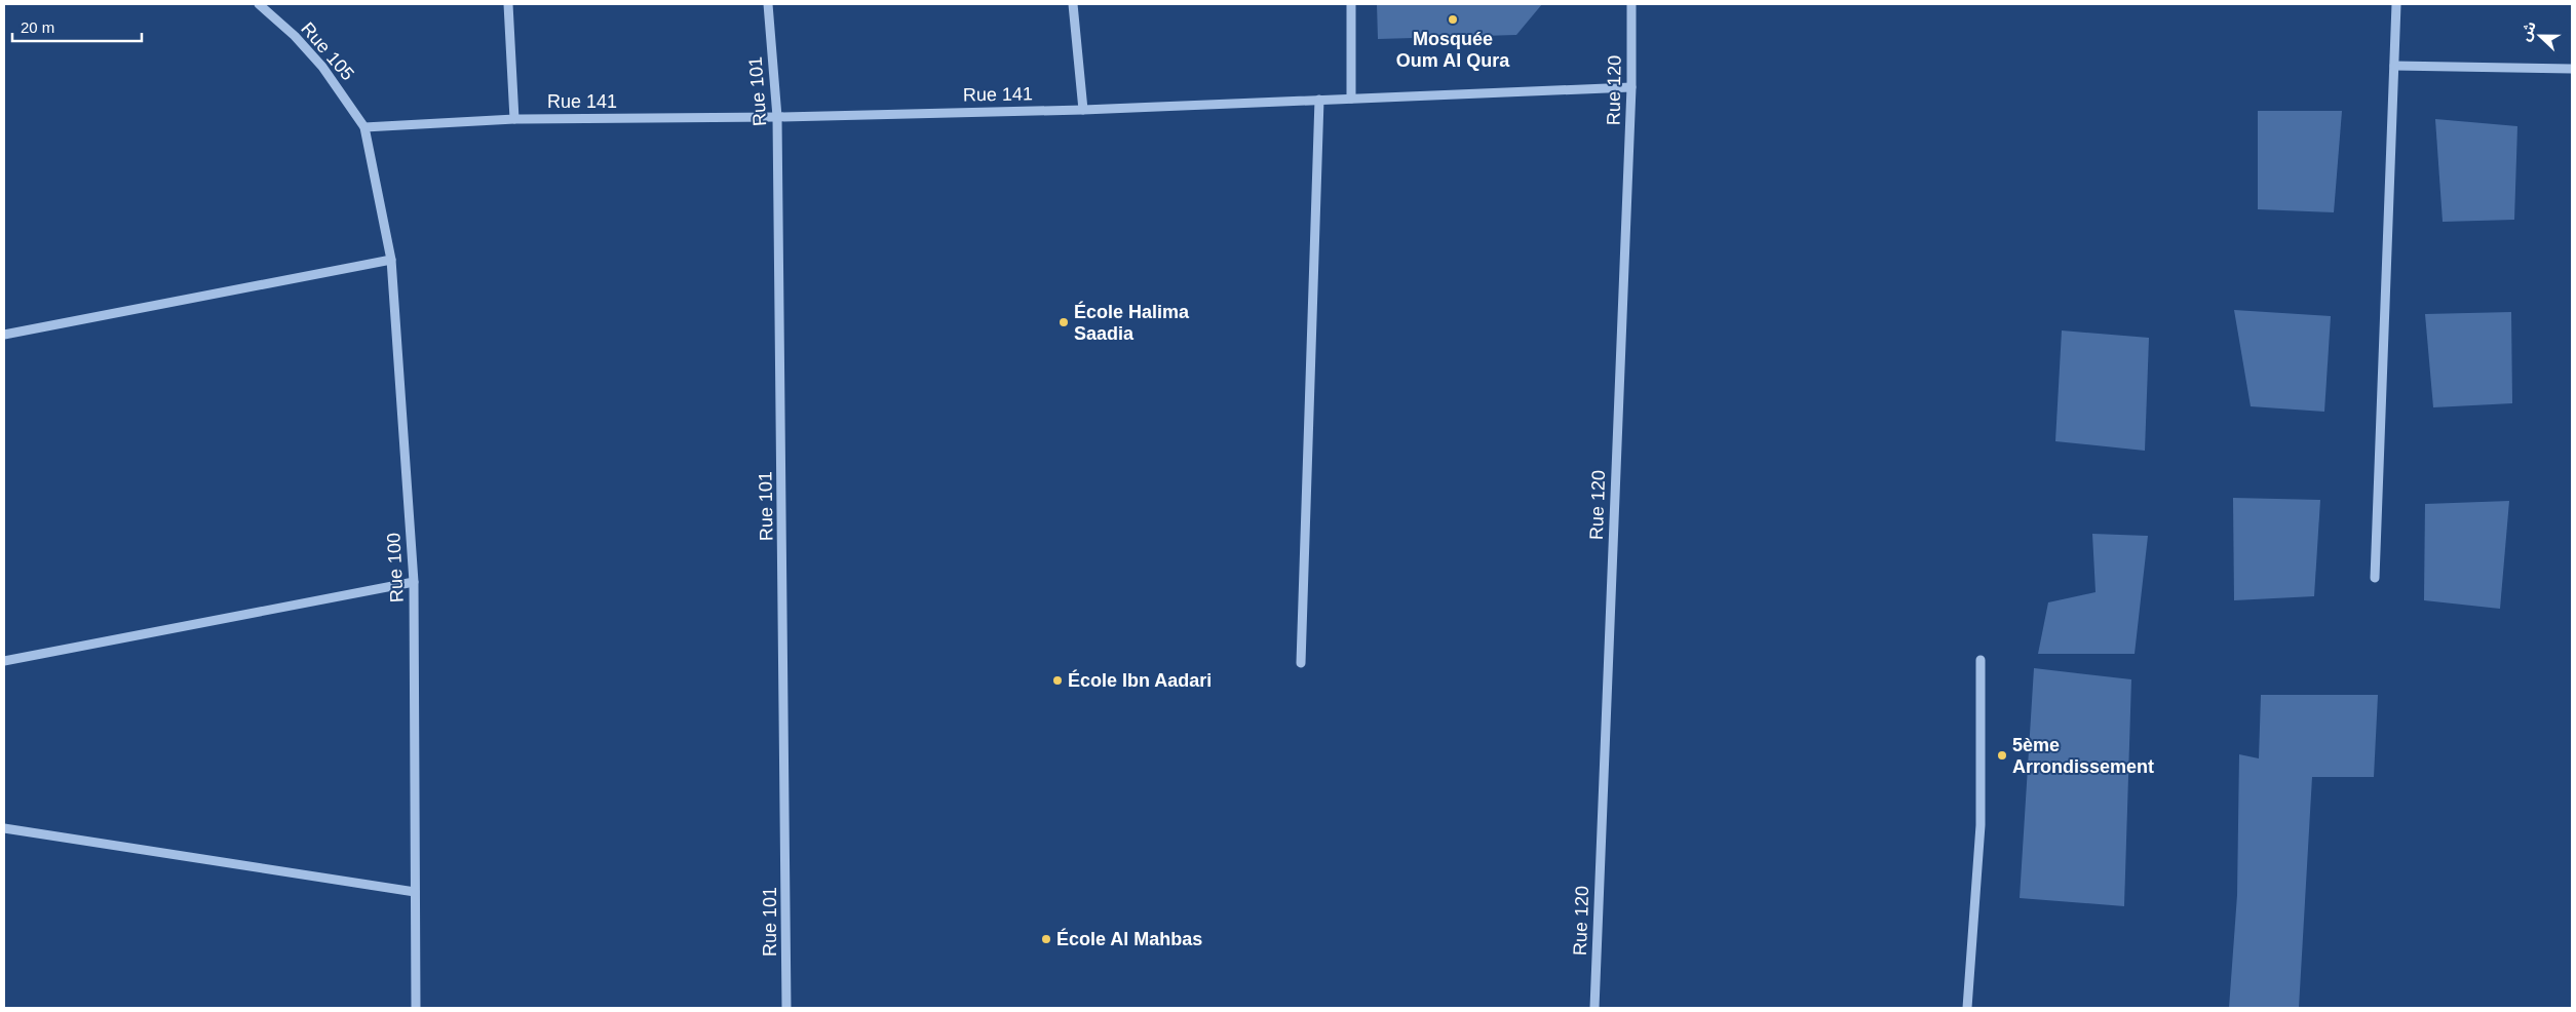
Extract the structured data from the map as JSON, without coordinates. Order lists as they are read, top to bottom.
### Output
{
  "streets": {
    "street": [
      "Rue 105",
      "Rue 120",
      "Rue 101",
      "Rue 141",
      "Rue 100"
    ]
  },
  "crossings": [
    ["Rue 105", "Rue 141"],
    ["Rue 105", "Rue 100"],
    ["Rue 120", "Rue 141"],
    ["Rue 101", "Rue 141"],
    ["Rue 141", "Rue 100"]
  ],
  "places": [
    "Mosquée Oum Al Qura",
    "École Halima Saadia",
    "École Ibn Aadari",
    "5ème Arrondissement",
    "École Al Mahbas"
  ],
  "scale_bar": "20 m",
  "north": "left"
}
